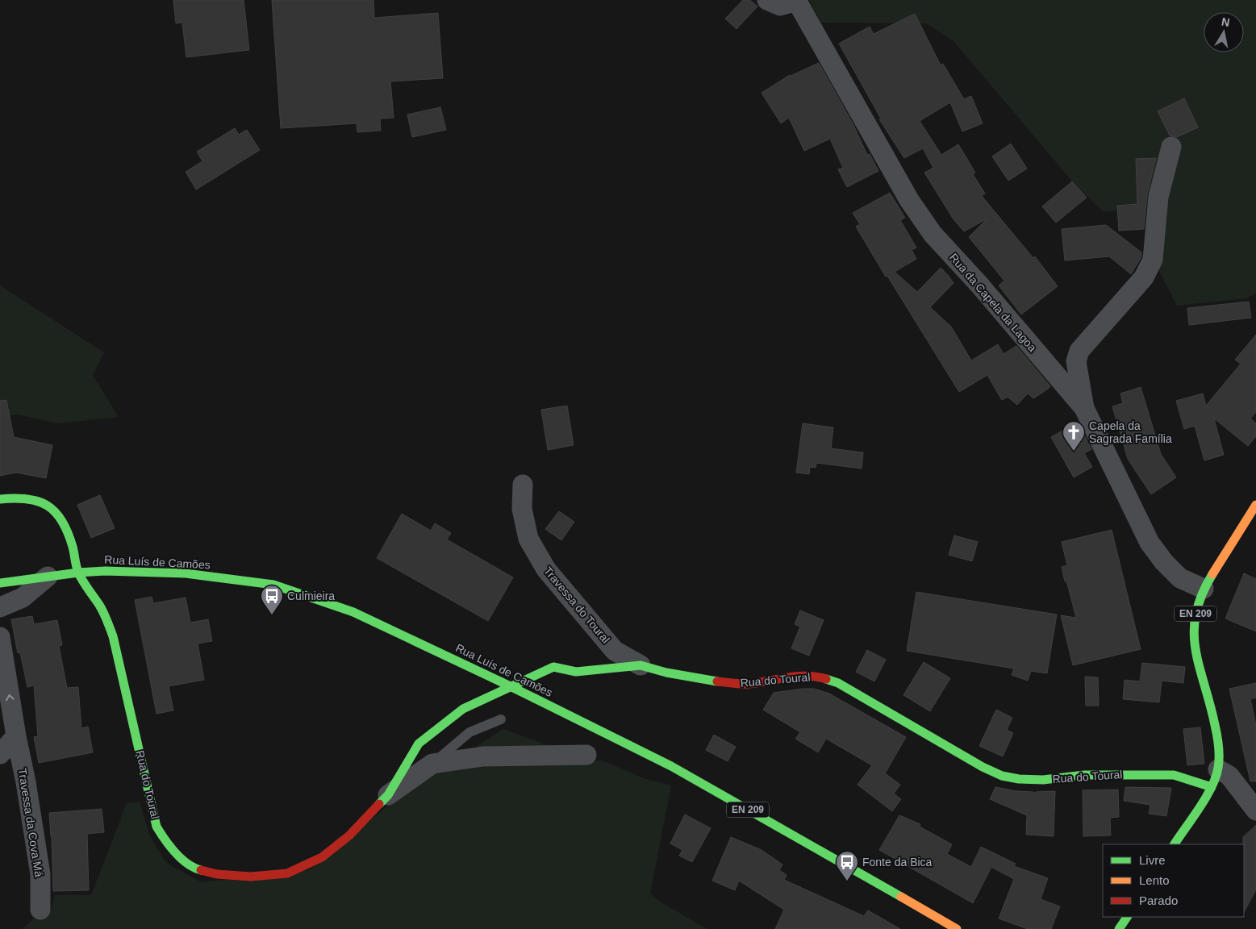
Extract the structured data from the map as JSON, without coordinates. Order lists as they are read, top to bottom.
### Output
{
  "streets": {
    "street": [
      "Rua da Capela da Lagoa",
      "Rua Luís de Camões",
      "Travessa do Toural",
      "EN 209",
      "Rua do Toural",
      "Travessa da Cova Má"
    ]
  },
  "crossings": [
    ["Rua da Capela da Lagoa", "EN 209"],
    ["Rua Luís de Camões", "Rua do Toural"],
    ["Travessa do Toural", "Rua do Toural"],
    ["EN 209", "Rua do Toural"]
  ],
  "one_way": ["Travessa da Cova Má"],
  "places": {
    "church": ["Capela da Sagrada Família"],
    "bus stop": ["Culmieira", "Fonte da Bica"]
  },
  "legend": ["Livre", "Lento", "Parado"],
  "north": "top"
}
